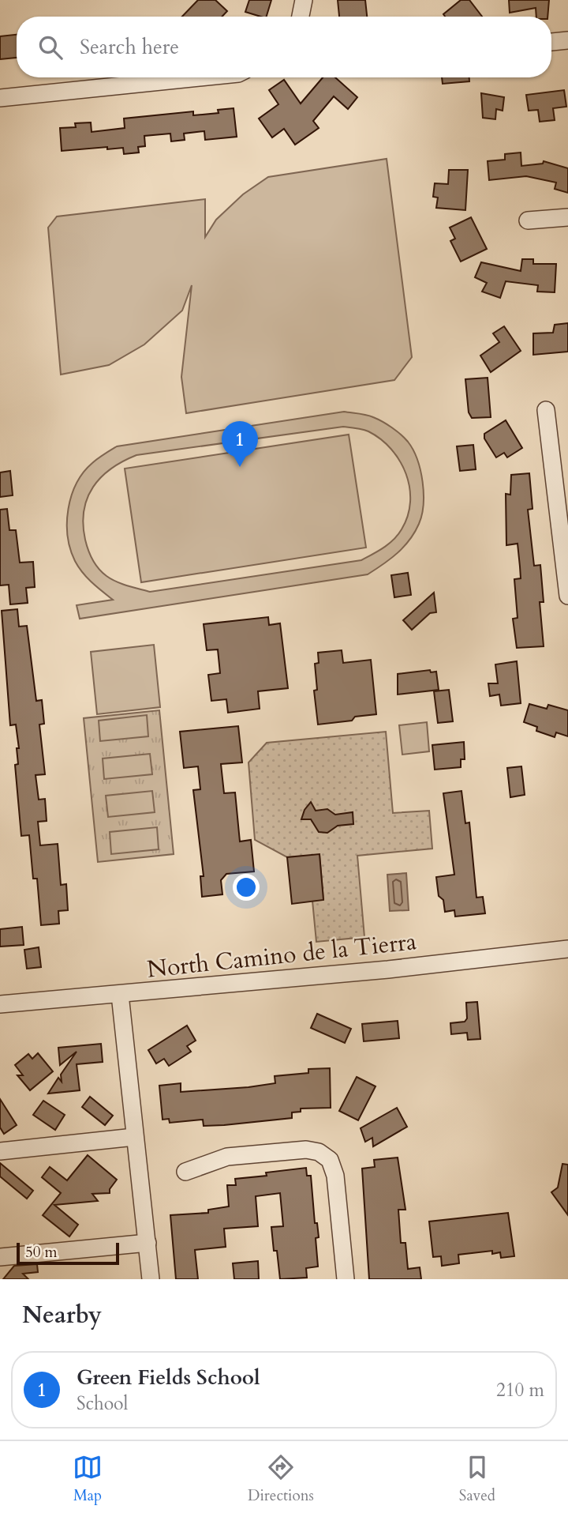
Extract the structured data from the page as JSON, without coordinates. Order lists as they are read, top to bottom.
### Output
{
  "streets": {
    "street": ["North Camino de la Tierra"]
  },
  "scale_bar": "50 m",
  "page": {
    "search": "Search here",
    "pins": "1",
    "scale": "50 m",
    "heading": "Nearby",
    "list": [
      {
        "mark": "1",
        "name": "Green Fields School",
        "note": "School",
        "value": "210 m"
      }
    ],
    "nav": ["Map", "Directions", "Saved"]
  }
}
